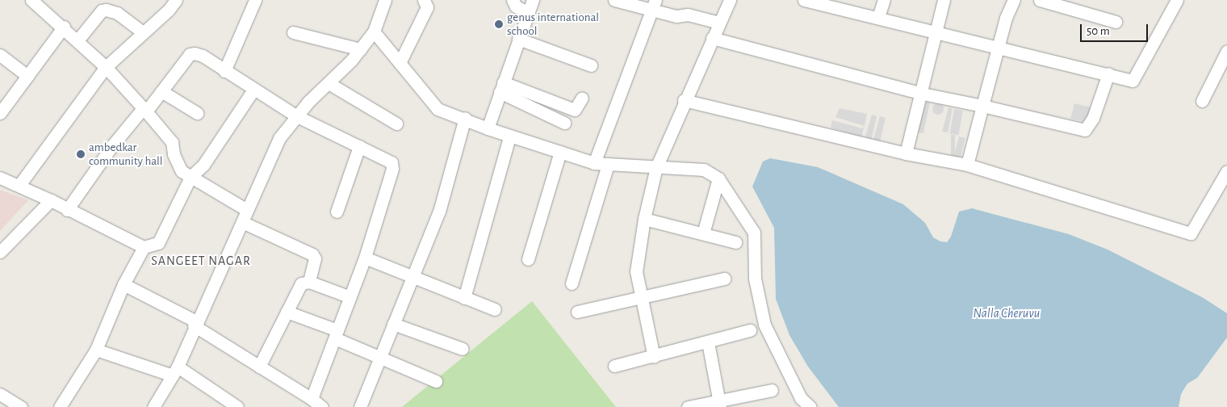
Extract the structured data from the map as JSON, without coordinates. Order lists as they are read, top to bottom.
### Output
{
  "districts": ["SANGEET NAGAR"],
  "water": ["Nalla Cheruvu"],
  "places": ["genus international school", "ambedkar community hall"],
  "scale_bar": "50 m"
}
